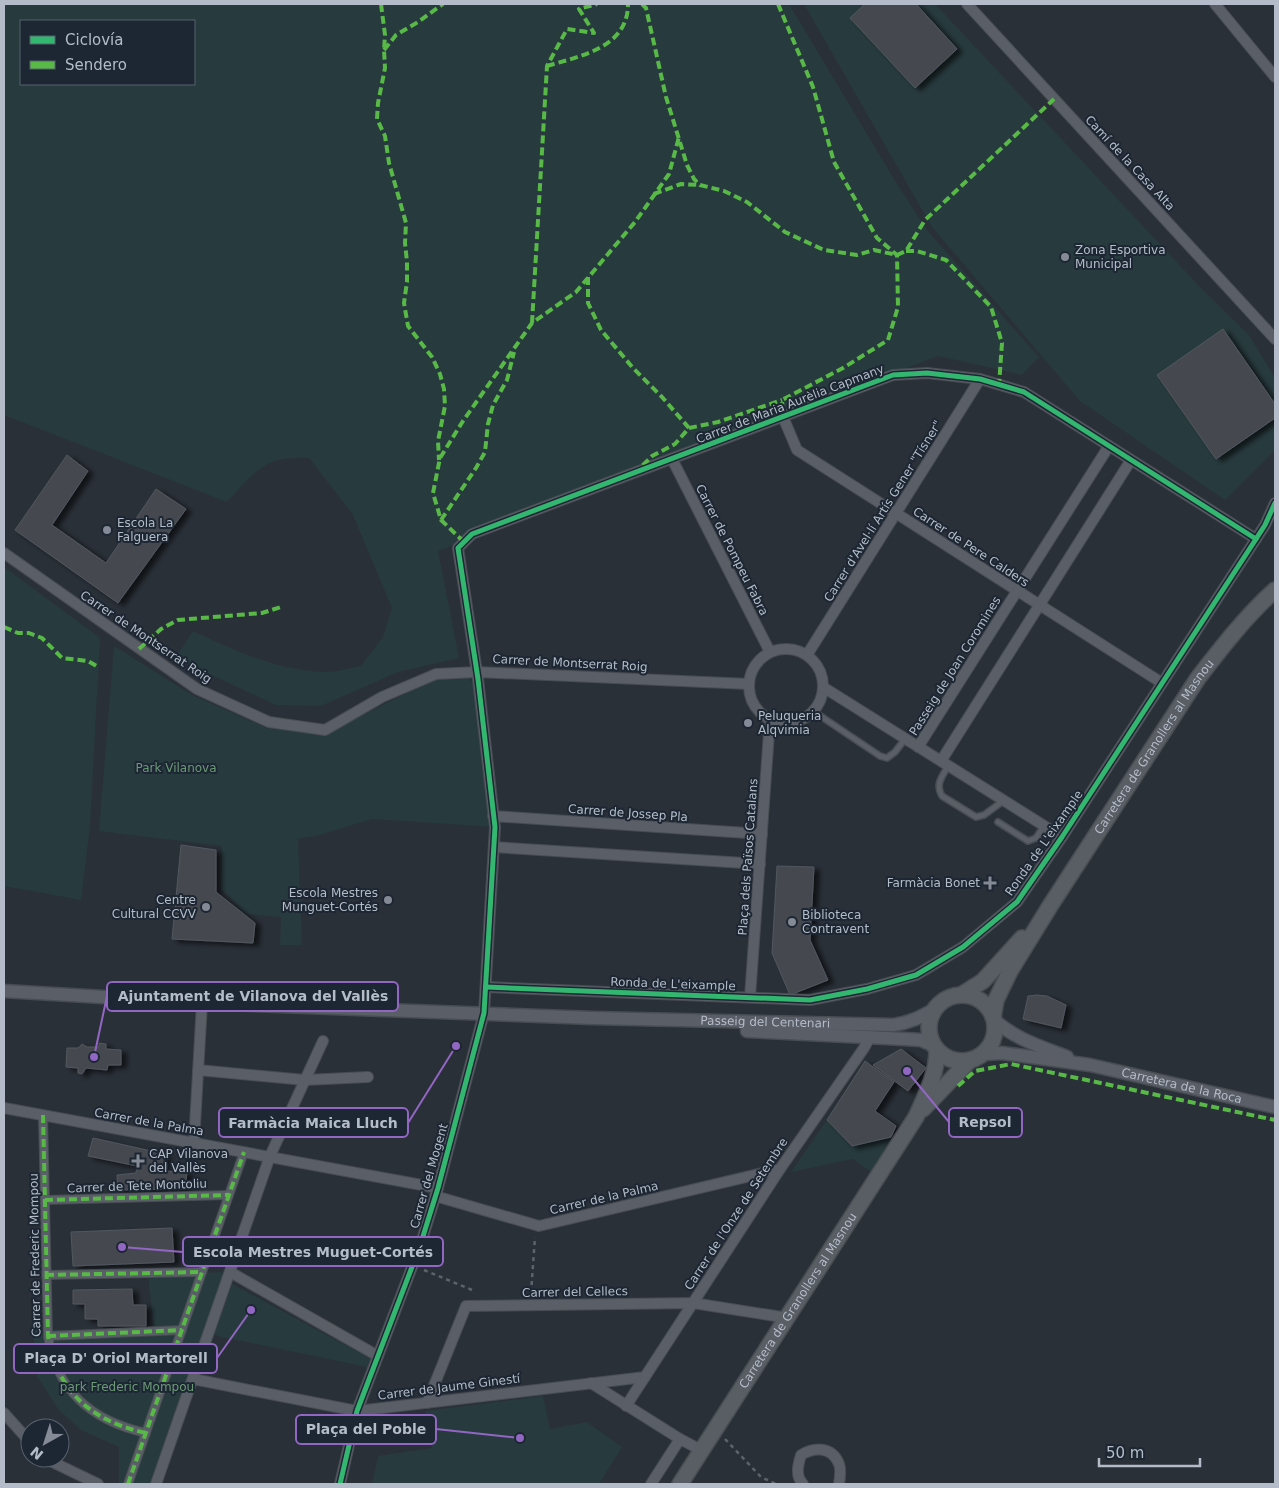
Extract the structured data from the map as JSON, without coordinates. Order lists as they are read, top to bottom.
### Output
{
  "streets": {
    "main road": ["Carretera de Granollers al Masnou"],
    "street": [
      "Camí de la Casa Alta",
      "Carrer de Maria Aurèlia Capmany",
      "Carrer d'Avel·lí Artís Gener \"Tísner\"",
      "Carrer de Pere Calders",
      "Carrer de Pompeu Fabra",
      "Carrer de Montserrat Roig",
      "Passeig de Joan Coromines",
      "Carrer de Jossep Pla",
      "Ronda de L'eixample",
      "Plaça dels Països Catalans",
      "Passeig del Centenari",
      "Carretera de la Roca",
      "Carrer de la Palma",
      "Carrer del Mogent",
      "Carrer de Tete Montoliu",
      "Carrer de l'Onze de Setembre",
      "Carrer de Frederic Mompou",
      "Carrer del Cellecs",
      "Carrer de Jaume Ginestí"
    ]
  },
  "crossings": [
    ["Carrer de Maria Aurèlia Capmany", "Carrer d'Avel·lí Artís Gener \"Tísner\""],
    ["Carrer de Maria Aurèlia Capmany", "Carrer de Pere Calders"],
    ["Carrer de Maria Aurèlia Capmany", "Carrer de Pompeu Fabra"],
    ["Carrer de Maria Aurèlia Capmany", "Passeig de Joan Coromines"],
    ["Carrer de Maria Aurèlia Capmany", "Ronda de L'eixample"],
    ["Carrer de Maria Aurèlia Capmany", "Carrer del Mogent"],
    ["Carrer d'Avel·lí Artís Gener \"Tísner\"", "Carrer de Pere Calders"],
    ["Carrer d'Avel·lí Artís Gener \"Tísner\"", "Carrer de Pompeu Fabra"],
    ["Carrer d'Avel·lí Artís Gener \"Tísner\"", "Carrer de Montserrat Roig"],
    ["Carrer d'Avel·lí Artís Gener \"Tísner\"", "Plaça dels Països Catalans"],
    ["Carrer de Pere Calders", "Passeig de Joan Coromines"],
    ["Carrer de Pere Calders", "Ronda de L'eixample"],
    ["Carrer de Pompeu Fabra", "Carrer de Montserrat Roig"],
    ["Carrer de Pompeu Fabra", "Plaça dels Països Catalans"],
    ["Carrer de Montserrat Roig", "Plaça dels Països Catalans"],
    ["Carrer de Montserrat Roig", "Carrer del Mogent"],
    ["Carretera de Granollers al Masnou", "Passeig del Centenari"],
    ["Carretera de Granollers al Masnou", "Carretera de la Roca"],
    ["Carretera de Granollers al Masnou", "Carrer del Cellecs"],
    ["Carrer de Jossep Pla", "Plaça dels Països Catalans"],
    ["Carrer de Jossep Pla", "Carrer del Mogent"],
    ["Ronda de L'eixample", "Plaça dels Països Catalans"],
    ["Ronda de L'eixample", "Carrer del Mogent"],
    ["Passeig del Centenari", "Carretera de la Roca"],
    ["Passeig del Centenari", "Carrer del Mogent"],
    ["Passeig del Centenari", "Carrer de l'Onze de Setembre"],
    ["Carrer de la Palma", "Carrer del Mogent"],
    ["Carrer de la Palma", "Carrer de l'Onze de Setembre"],
    ["Carrer de la Palma", "Carrer de Frederic Mompou"],
    ["Carrer del Mogent", "Carrer de Jaume Ginestí"],
    ["Carrer de Tete Montoliu", "Carrer de Frederic Mompou"],
    ["Carrer de l'Onze de Setembre", "Carrer del Cellecs"],
    ["Carrer de l'Onze de Setembre", "Carrer de Jaume Ginestí"]
  ],
  "parks": ["Park Vilanova", "park Frederic Mompou"],
  "places": {
    "other": [
      "Zona Esportiva Municipal",
      "Escola La Falguera",
      "Peluqueria Alqvimia",
      "Escola Mestres Munguet-Cortés",
      "Centre Cultural CCVV",
      "Biblioteca Contravent",
      "Farmàcia Maica Lluch",
      "Ajuntament de Vilanova del Vallès",
      "Repsol",
      "Escola Mestres Muguet-Cortés",
      "Plaça D' Oriol Martorell",
      "Plaça del Poble"
    ],
    "health": ["Farmàcia Bonet", "CAP Vilanova del Vallès"]
  },
  "legend": ["Ciclovía", "Sendero"],
  "scale_bar": "50 m",
  "north": "bottom left"
}
